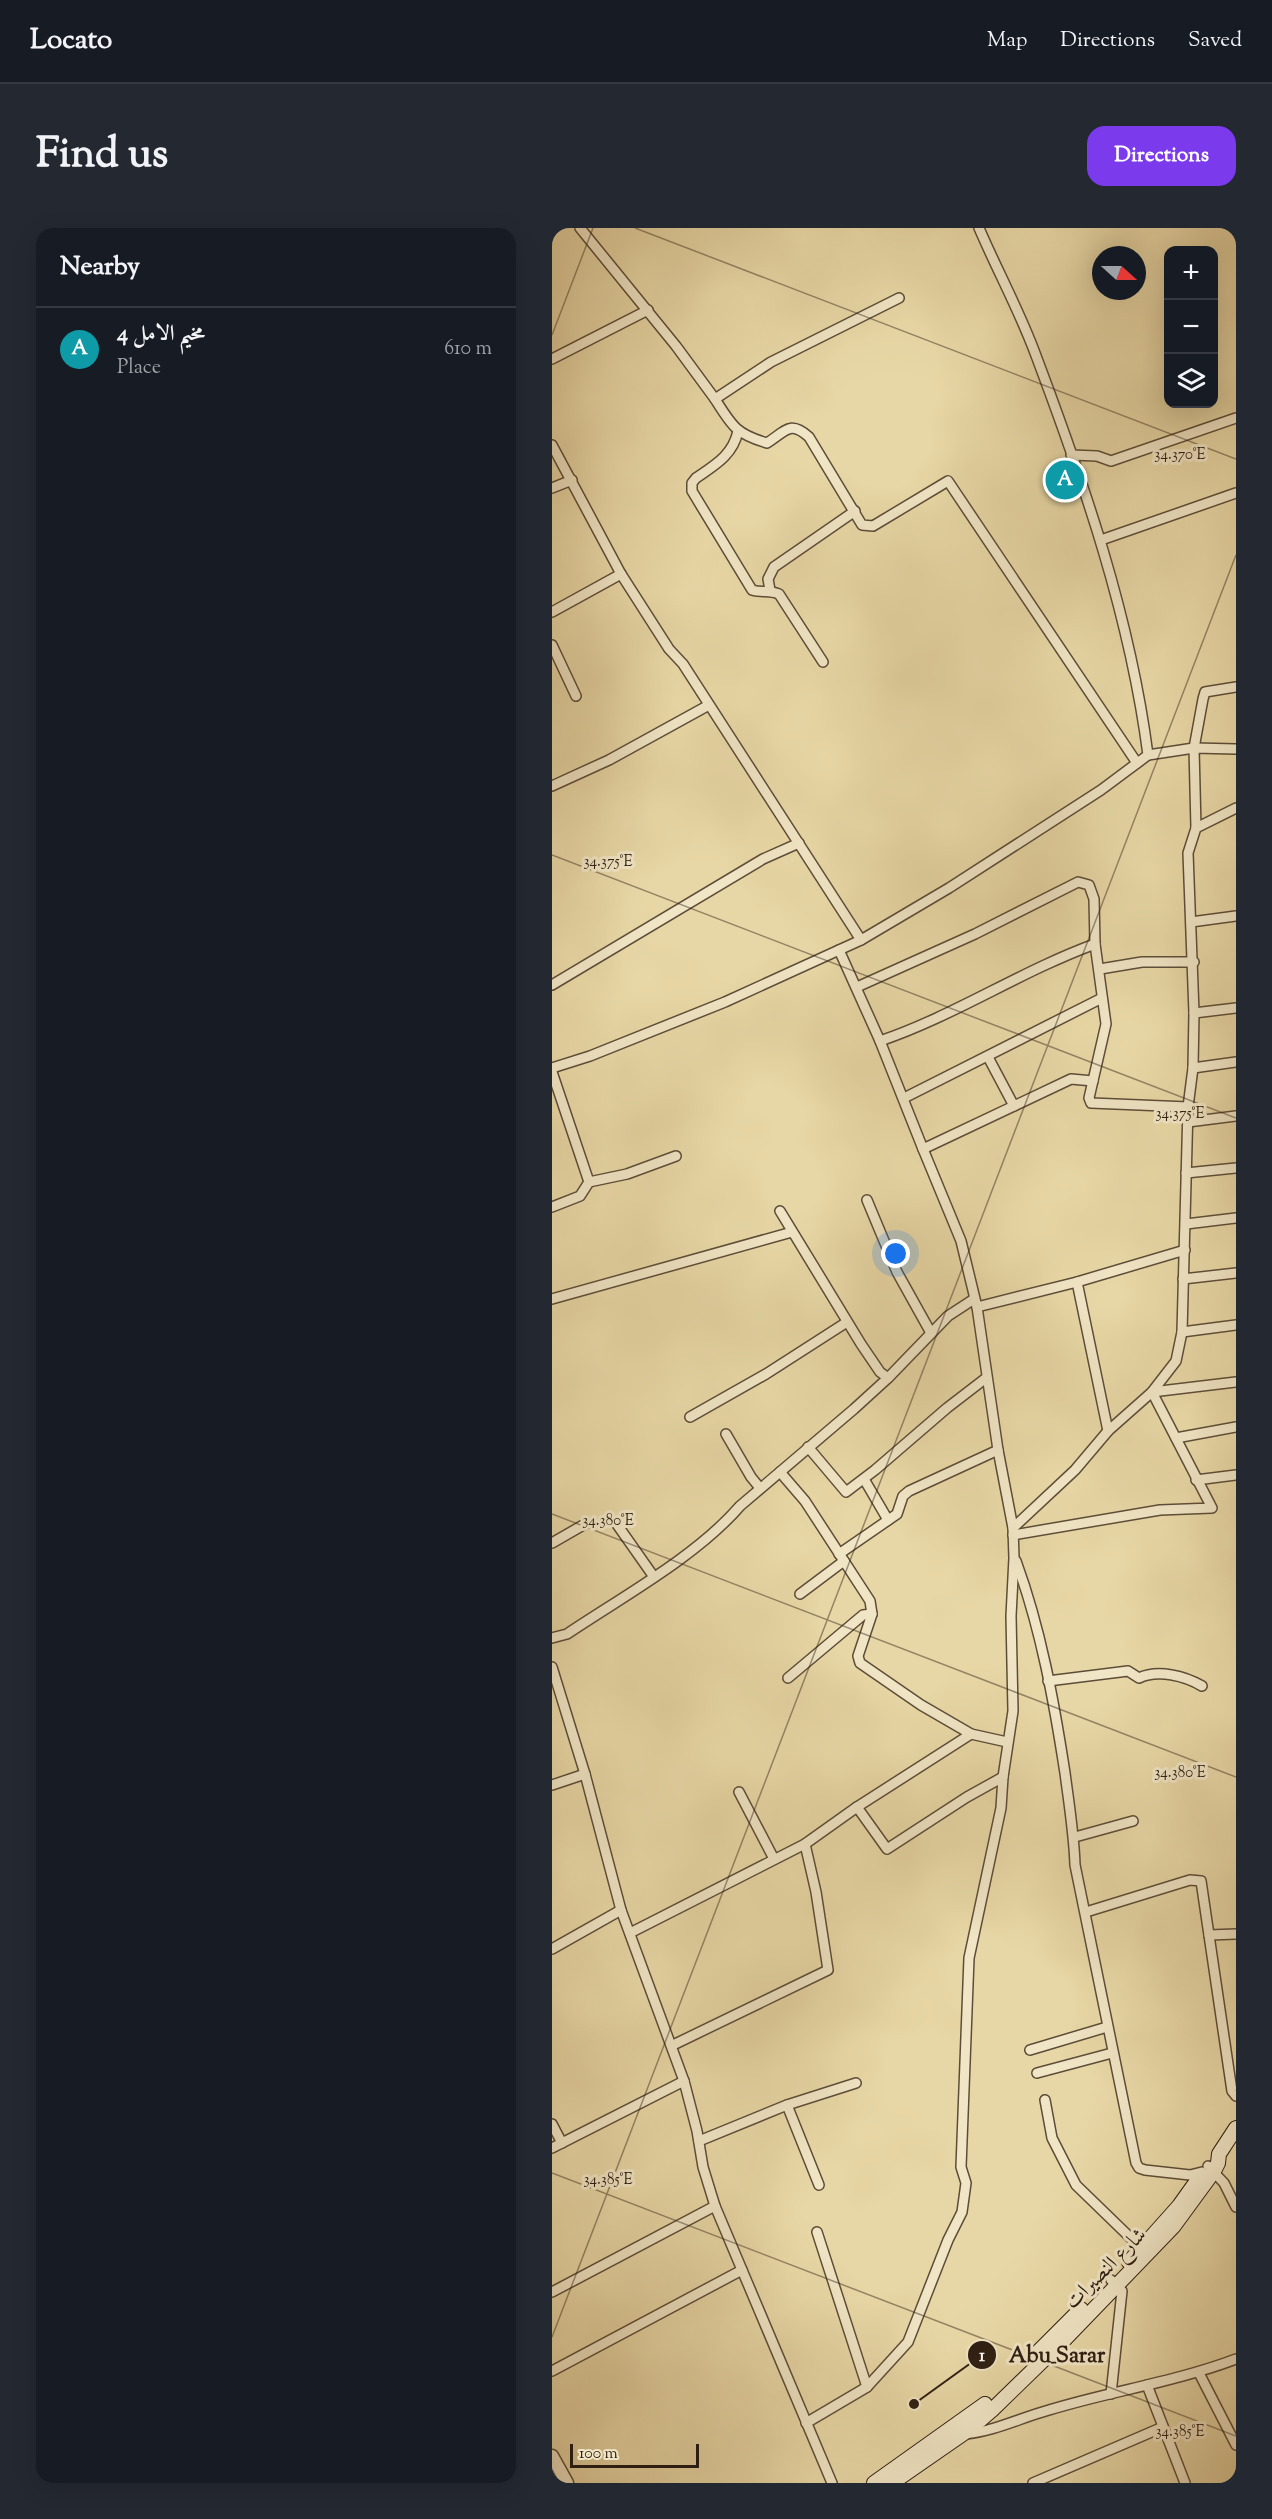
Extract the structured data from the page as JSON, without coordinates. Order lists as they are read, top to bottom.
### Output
{
  "streets": {
    "main road": ["شارع النصيرات"]
  },
  "places": ["Abu_Sarar"],
  "scale_bar": "100 m",
  "north": "right",
  "page": {
    "header": "Locato",
    "nav": ["Map", "Directions", "Saved"],
    "title": "Find us",
    "buttons": "Directions",
    "heading": "Nearby",
    "map_buttons": ["+", "−"],
    "list": [
      {
        "mark": "A",
        "name": "مخيم الامل 4",
        "note": "Place",
        "value": "610 m"
      }
    ],
    "pins": "A",
    "scale": "100 m"
  },
  "coordinates": [
    "34.370°E",
    "34.375°E",
    "34.380°E",
    "34.385°E"
  ]
}
